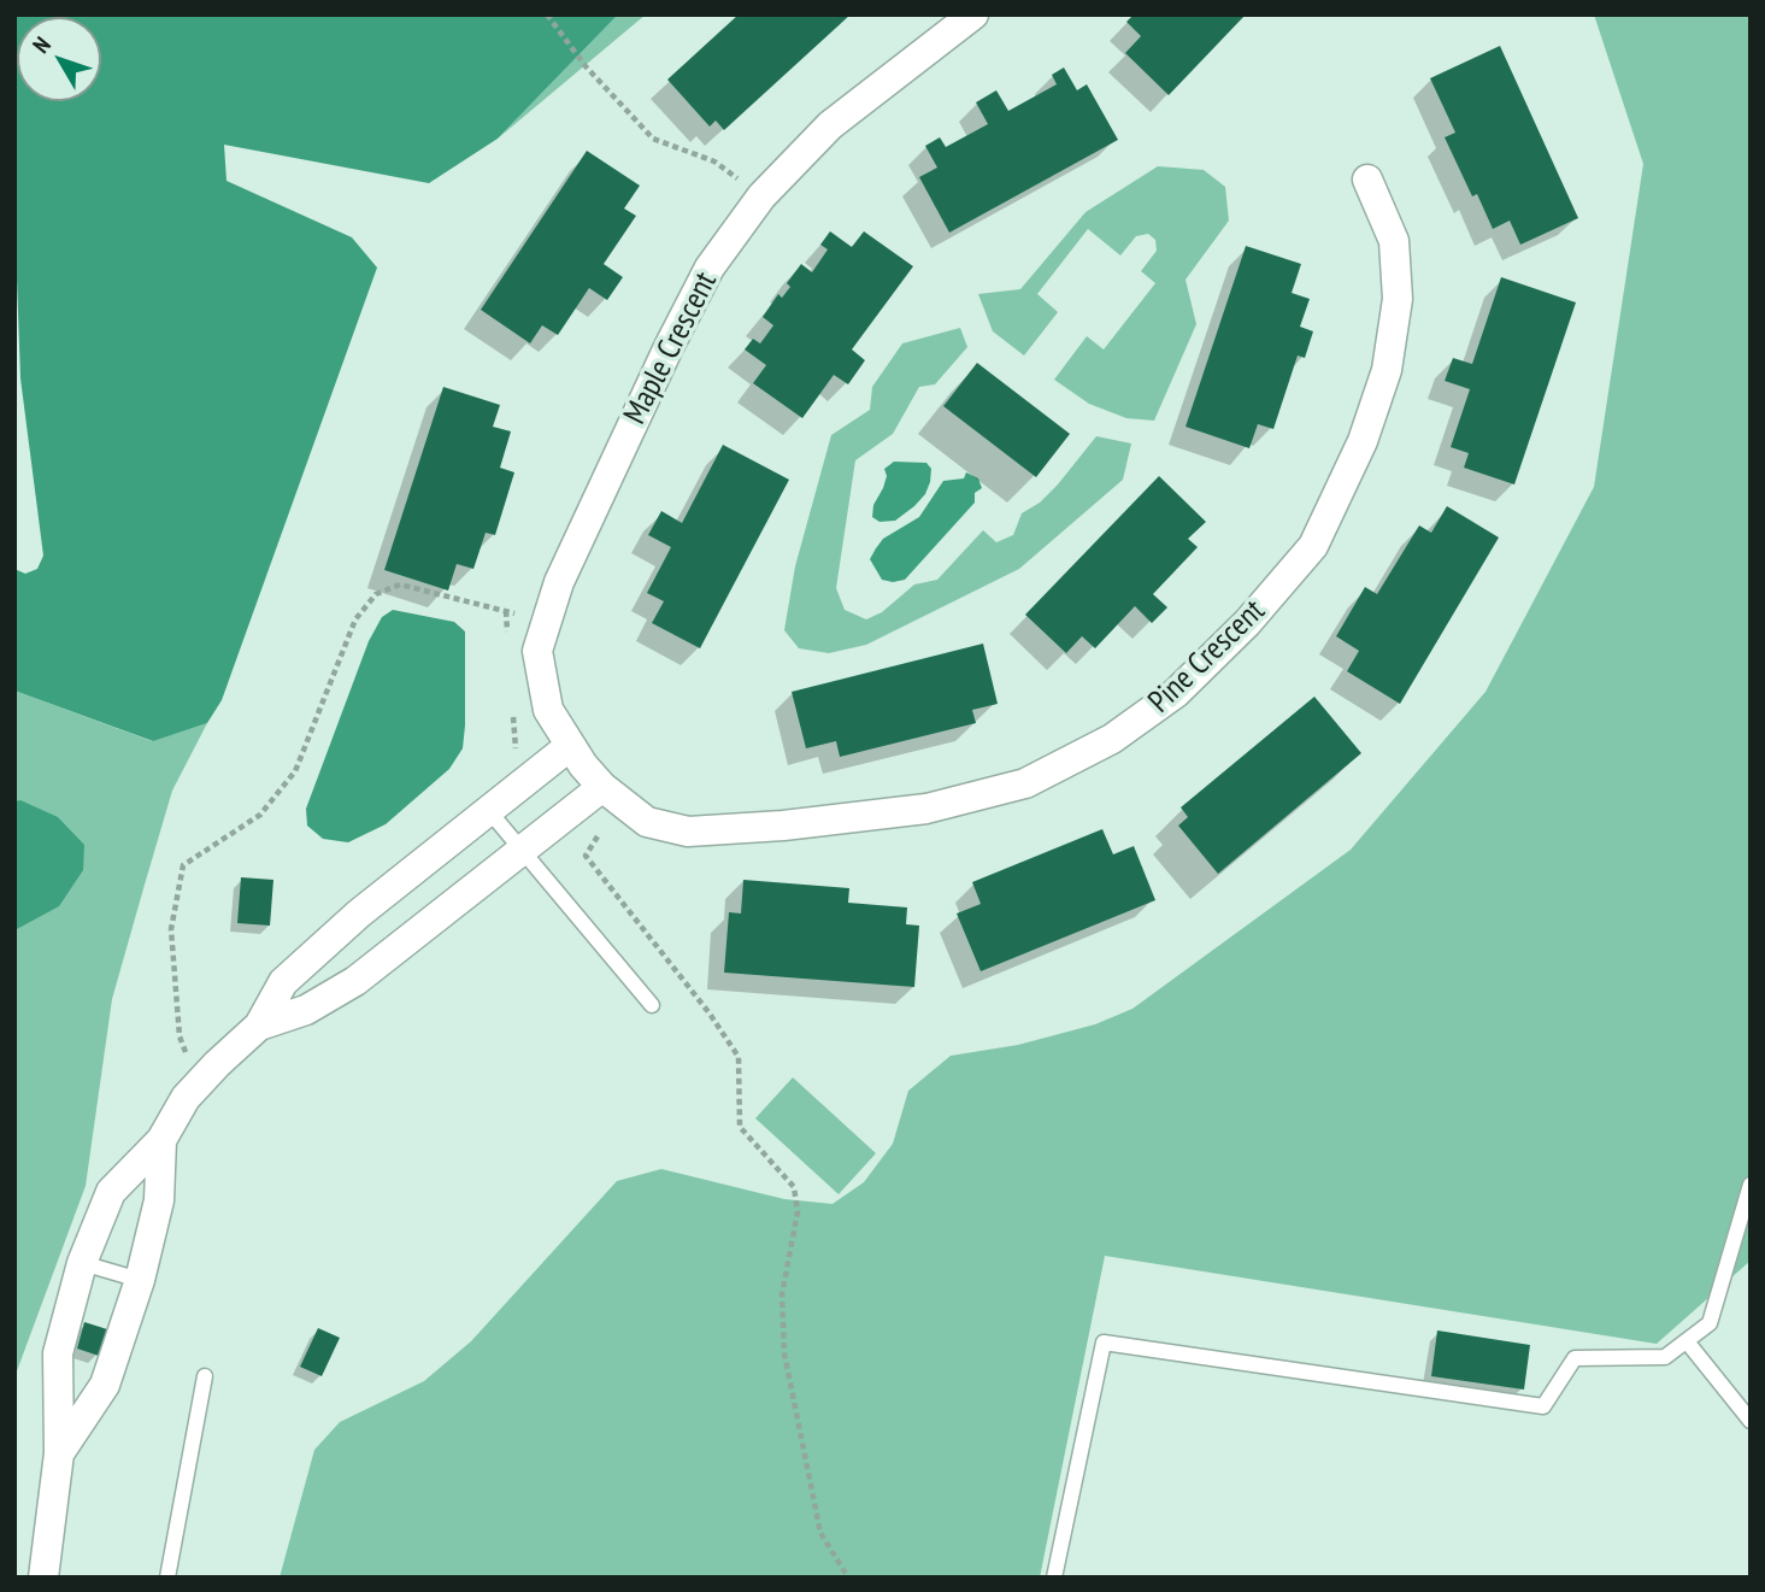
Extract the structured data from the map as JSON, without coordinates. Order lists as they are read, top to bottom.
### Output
{
  "streets": {
    "street": ["Maple Crescent", "Pine Crescent"]
  },
  "crossings": [
    ["Maple Crescent", "Pine Crescent"]
  ],
  "north": "top left"
}
